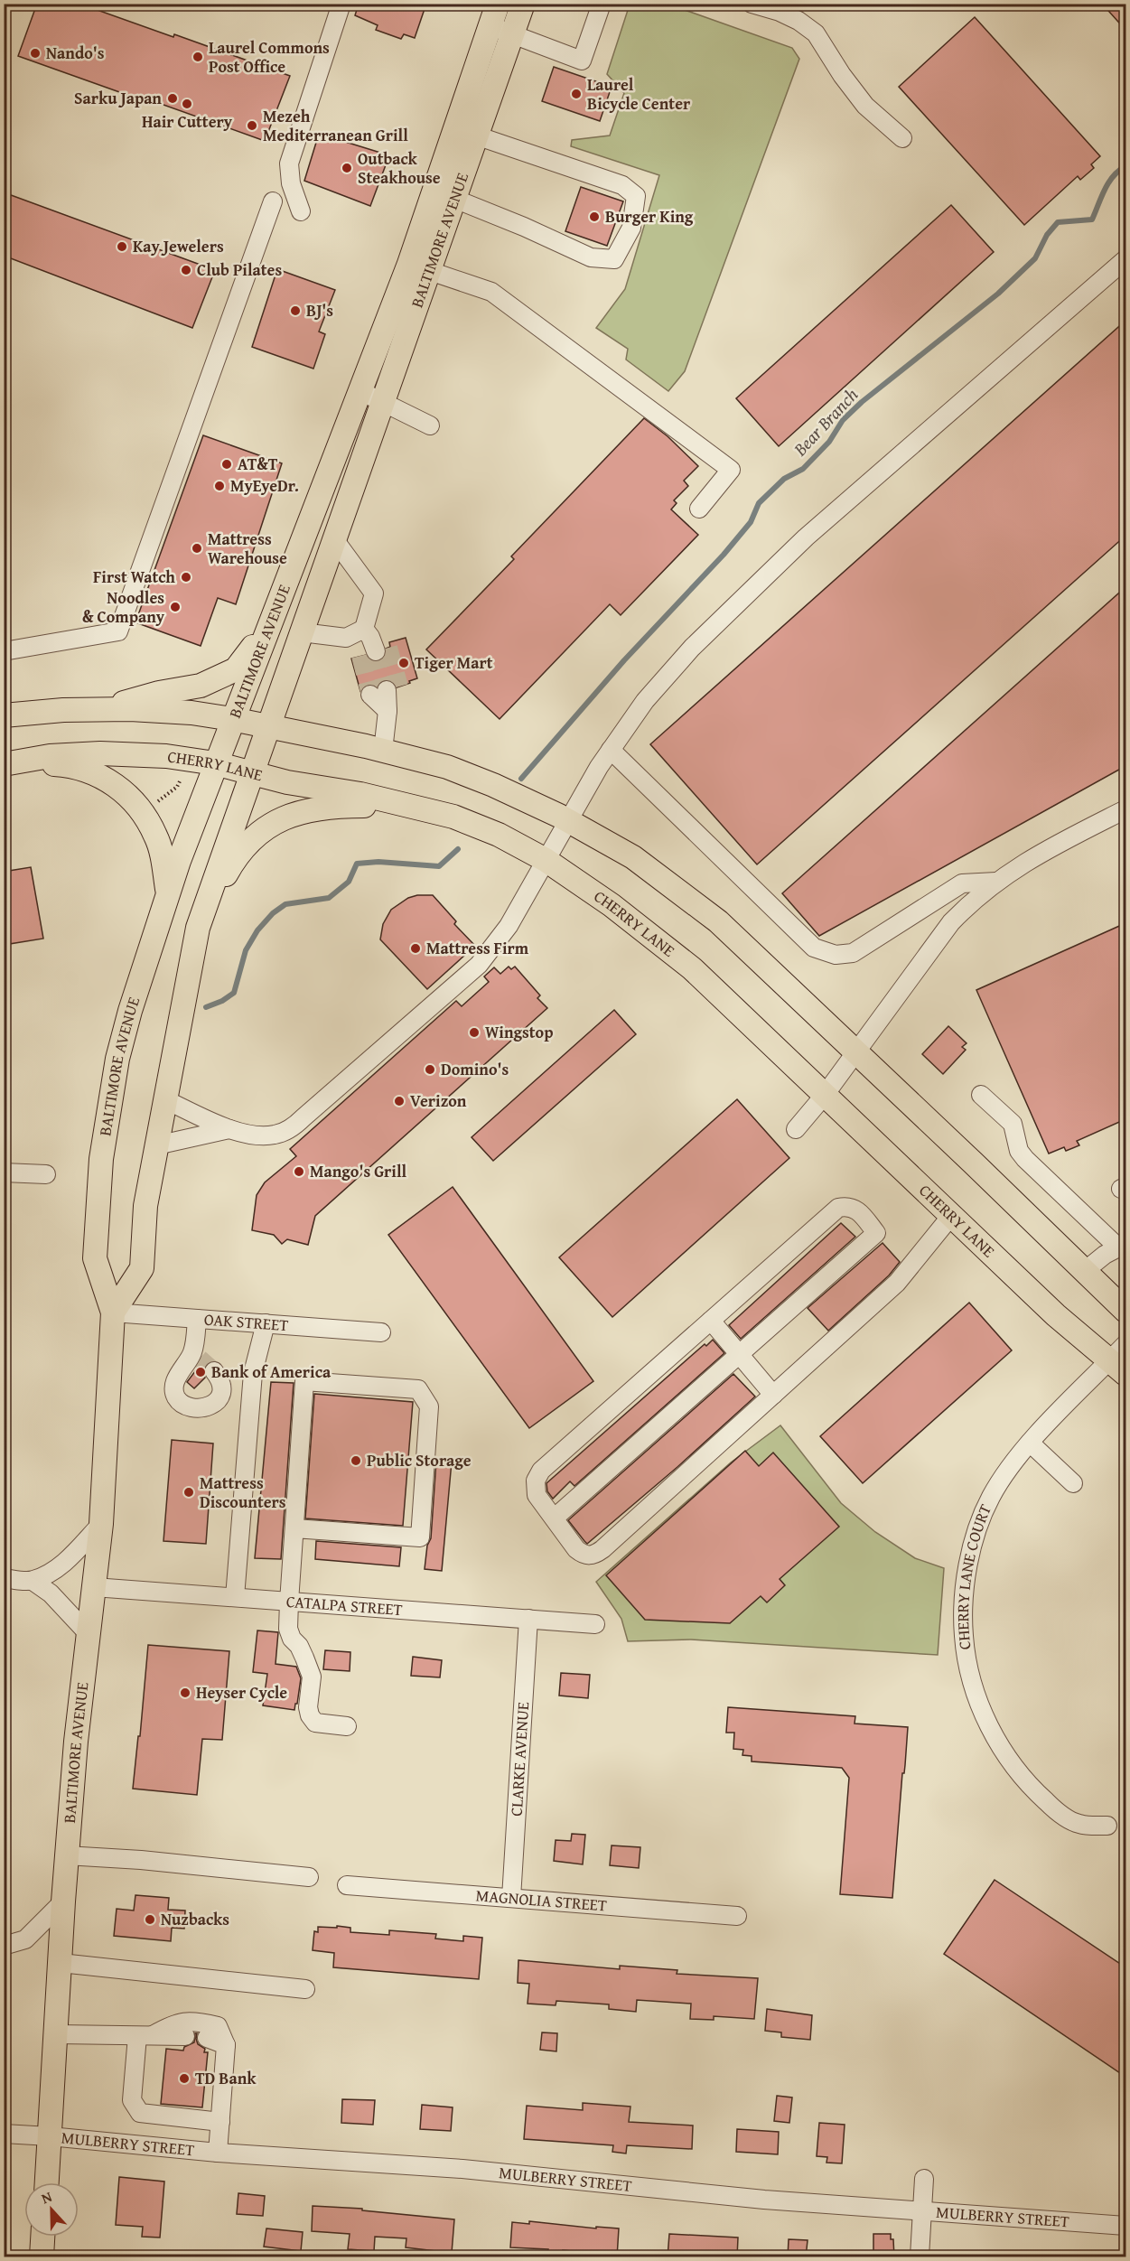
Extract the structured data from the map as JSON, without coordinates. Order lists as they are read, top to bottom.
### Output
{
  "streets": {
    "main road": ["BALTIMORE AVENUE", "CHERRY LANE"],
    "street": [
      "OAK STREET",
      "CHERRY LANE COURT",
      "CATALPA STREET",
      "CLARKE AVENUE",
      "MAGNOLIA STREET",
      "MULBERRY STREET"
    ]
  },
  "crossings": [
    ["BALTIMORE AVENUE", "CHERRY LANE"],
    ["BALTIMORE AVENUE", "OAK STREET"],
    ["BALTIMORE AVENUE", "CATALPA STREET"],
    ["BALTIMORE AVENUE", "MULBERRY STREET"],
    ["CHERRY LANE", "CHERRY LANE COURT"],
    ["CATALPA STREET", "CLARKE AVENUE"],
    ["CLARKE AVENUE", "MAGNOLIA STREET"]
  ],
  "water": ["Bear Branch"],
  "places": [
    "Nando's",
    "Laurel Commons Post Office",
    "Laurel Bicycle Center",
    "Sarku Japan",
    "Hair Cuttery",
    "Mezeh Mediterranean Grill",
    "Outback Steakhouse",
    "Burger King",
    "Kay Jewelers",
    "Club Pilates",
    "BJ's",
    "AT&T",
    "MyEyeDr.",
    "Mattress Warehouse",
    "First Watch",
    "Noodles & Company",
    "Tiger Mart",
    "Mattress Firm",
    "Wingstop",
    "Domino's",
    "Verizon",
    "Mango's Grill",
    "Bank of America",
    "Public Storage",
    "Mattress Discounters",
    "Heyser Cycle",
    "Nuzbacks",
    "TD Bank"
  ],
  "north": "top"
}
